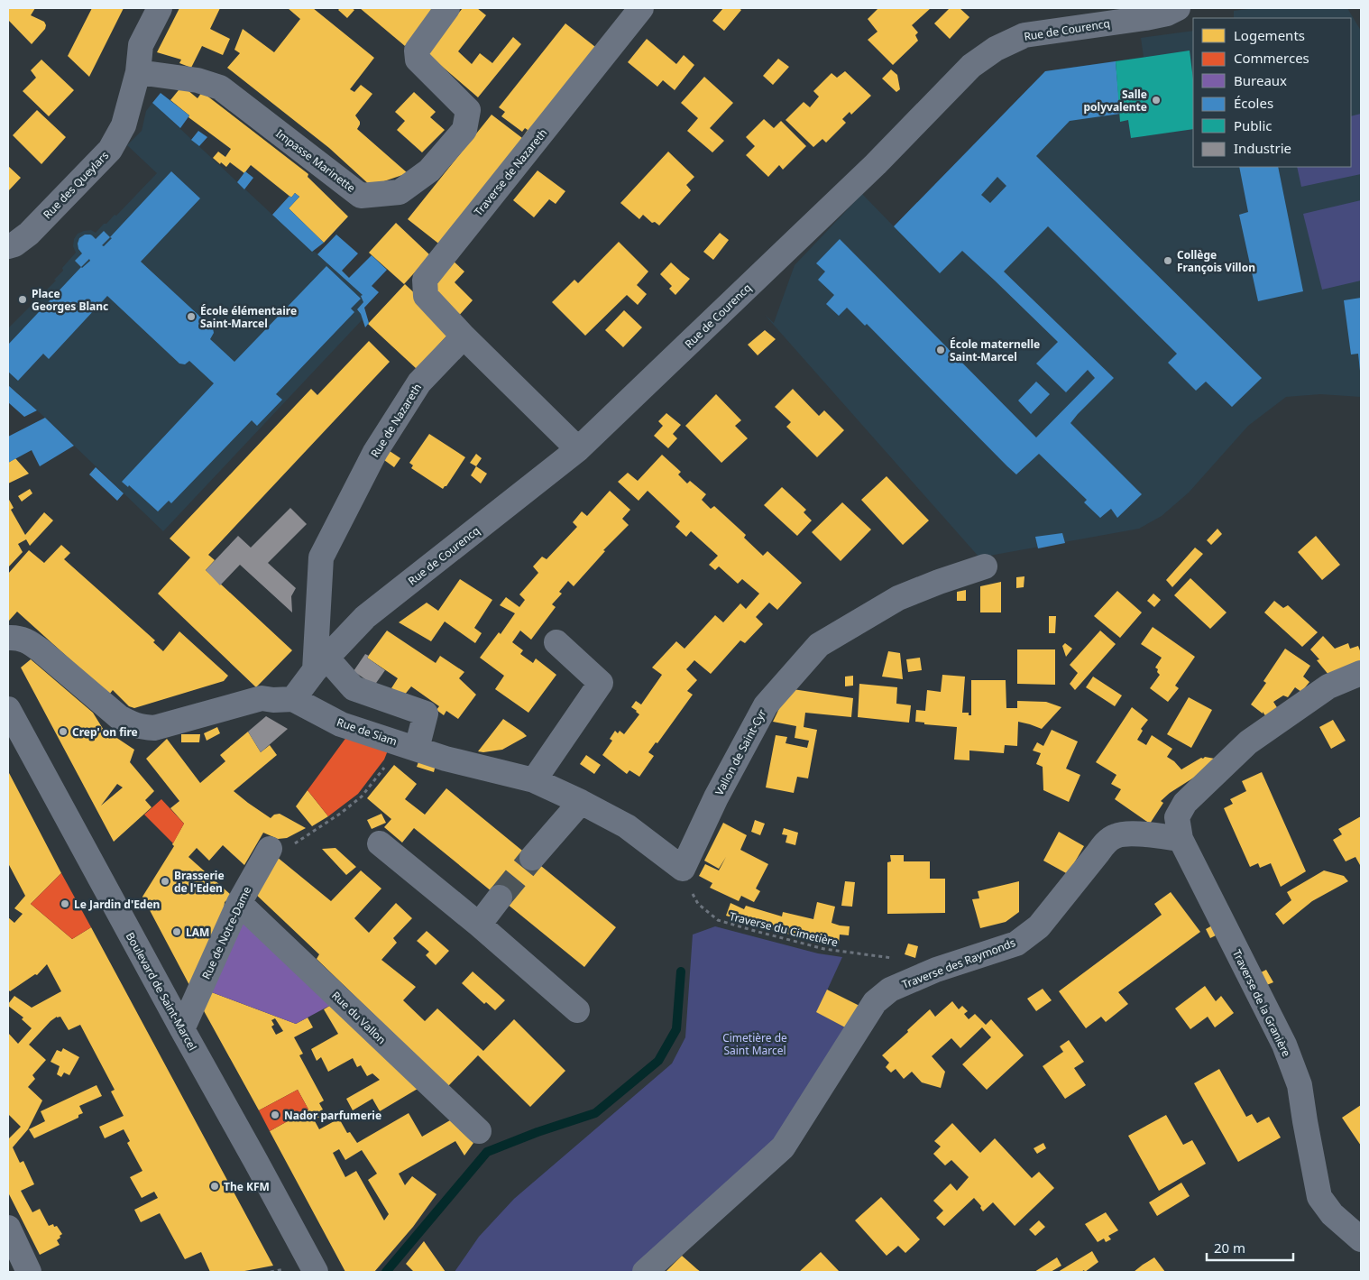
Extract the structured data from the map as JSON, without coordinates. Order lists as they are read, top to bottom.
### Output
{
  "streets": {
    "street": [
      "Rue de Courencq",
      "Impasse Marinette",
      "Traverse de Nazareth",
      "Rue des Queylars",
      "Rue de Nazareth",
      "Rue de Siam",
      "Vallon de Saint-Cyr",
      "Rue de Notre-Dame",
      "Traverse des Raymonds",
      "Boulevard de Saint-Marcel",
      "Traverse de la Granière",
      "Rue du Vallon"
    ],
    "path": ["Traverse du Cimetière"]
  },
  "crossings": [
    ["Rue de Courencq", "Rue de Nazareth"],
    ["Rue de Courencq", "Rue de Siam"],
    ["Impasse Marinette", "Rue des Queylars"],
    ["Traverse de Nazareth", "Rue de Nazareth"],
    ["Rue de Siam", "Vallon de Saint-Cyr"],
    ["Rue de Siam", "Traverse du Cimetière"],
    ["Vallon de Saint-Cyr", "Traverse du Cimetière"],
    ["Rue de Notre-Dame", "Boulevard de Saint-Marcel"],
    ["Rue de Notre-Dame", "Rue du Vallon"],
    ["Traverse des Raymonds", "Traverse de la Granière"]
  ],
  "parks": ["Cimetière de Saint Marcel"],
  "places": [
    "Salle polyvalente",
    "Collège François Villon",
    "Place Georges Blanc",
    "École élémentaire Saint-Marcel",
    "École maternelle Saint-Marcel",
    "Crep' on fire",
    "Brasserie de l'Eden",
    "Le Jardin d'Eden",
    "LAM",
    "Nador parfumerie",
    "The KFM"
  ],
  "legend": [
    "Logements",
    "Commerces",
    "Bureaux",
    "Écoles",
    "Public",
    "Industrie"
  ],
  "scale_bar": "20 m"
}
